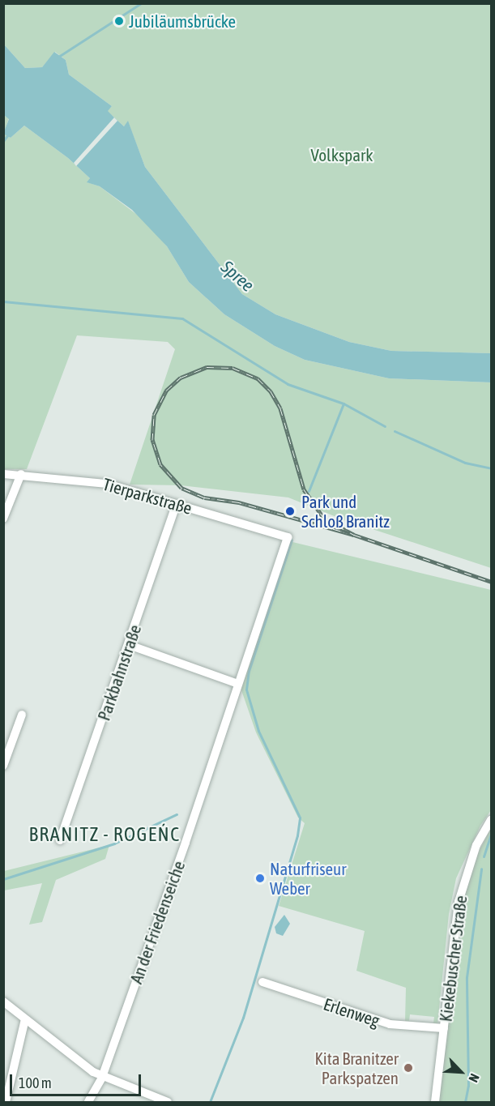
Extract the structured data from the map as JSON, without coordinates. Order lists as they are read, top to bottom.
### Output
{
  "streets": {
    "street": [
      "Tierparkstraße",
      "Parkbahnstraße",
      "An der Friedenseiche",
      "Kiekebuscher Straße",
      "Erlenweg"
    ]
  },
  "crossings": [
    ["Tierparkstraße", "Parkbahnstraße"],
    ["Tierparkstraße", "An der Friedenseiche"],
    ["Kiekebuscher Straße", "Erlenweg"]
  ],
  "districts": ["BRANITZ - ROGEŃC"],
  "water": ["Spree"],
  "parks": ["Volkspark"],
  "places": [
    "Jubiläumsbrücke",
    "Park und Schloß Branitz",
    "Naturfriseur Weber",
    "Kita Branitzer Parkspatzen"
  ],
  "scale_bar": "100 m",
  "north": "bottom right"
}
